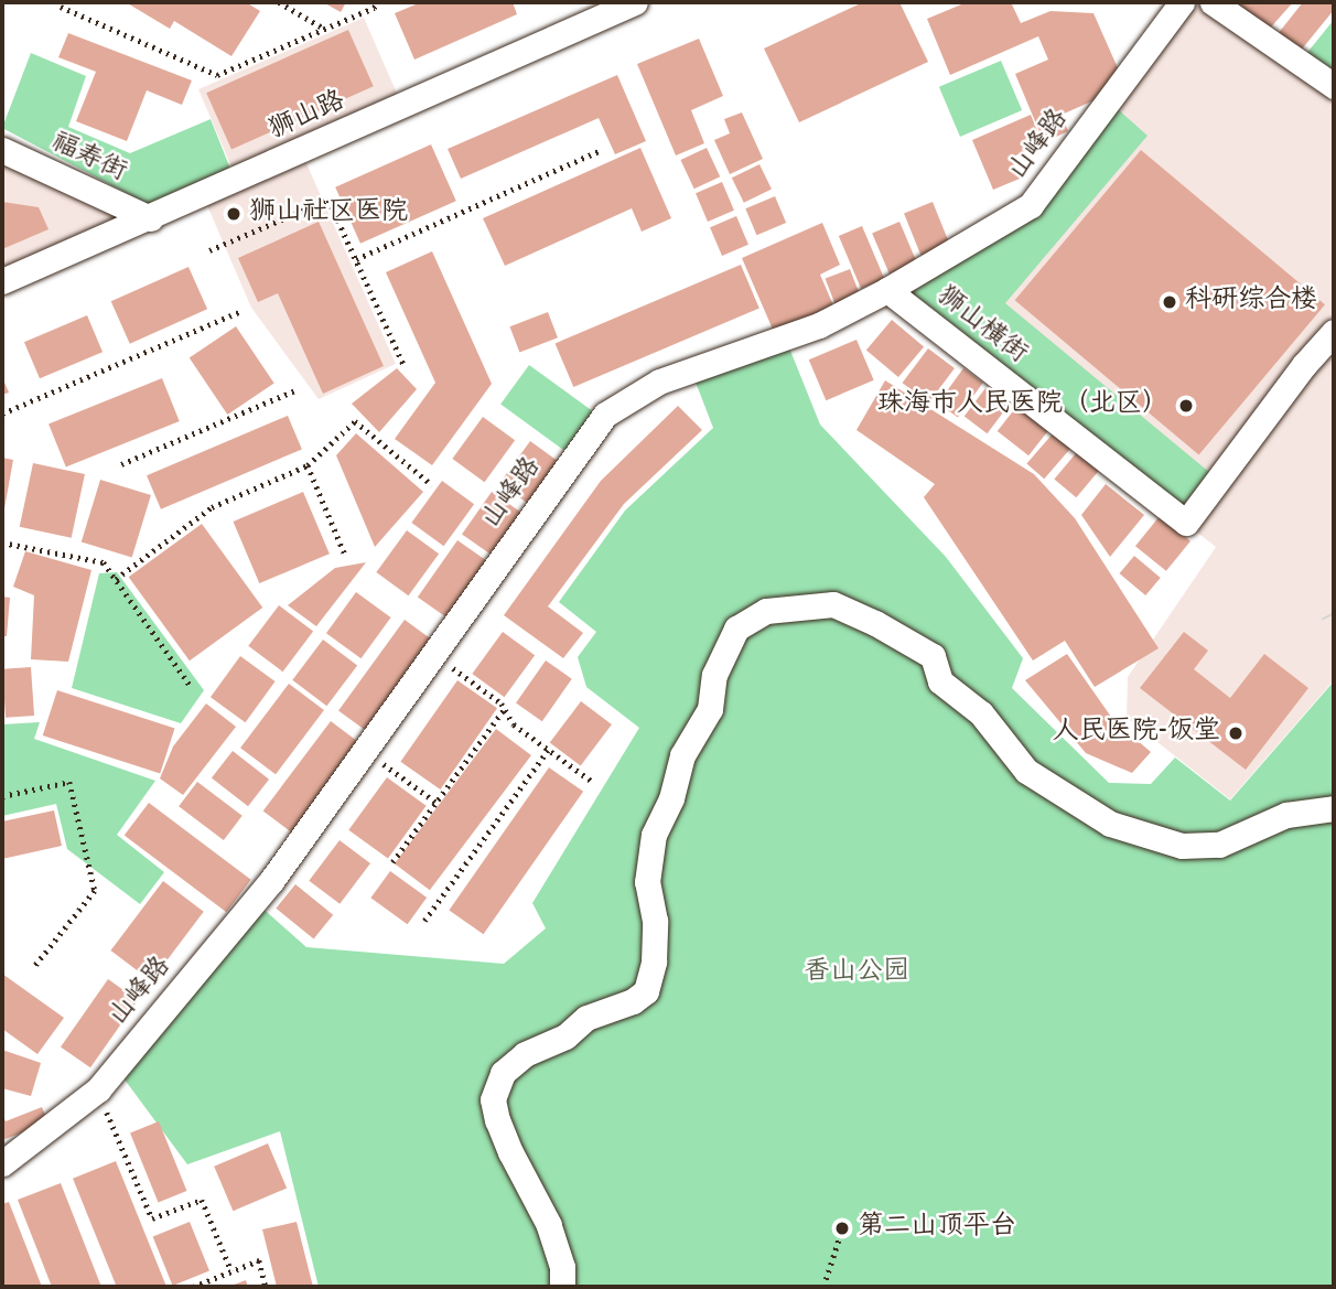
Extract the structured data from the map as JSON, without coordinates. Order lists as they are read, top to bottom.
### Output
{
  "streets": {
    "street": [
      "狮山路",
      "山峰路",
      "福寿街",
      "狮山橫街"
    ]
  },
  "crossings": [
    ["狮山路", "福寿街"],
    ["山峰路", "狮山橫街"]
  ],
  "parks": ["香山公园"],
  "places": [
    "狮山社区医院",
    "科研综合楼",
    "珠海市人民医院（北区）",
    "人民医院-饭堂",
    "第二山顶平台"
  ]
}
